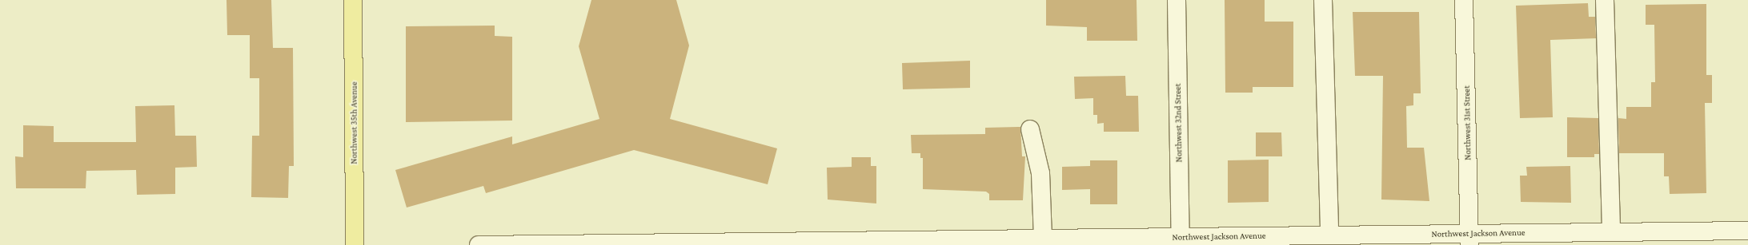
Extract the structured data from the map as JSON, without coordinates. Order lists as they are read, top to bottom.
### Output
{
  "streets": {
    "main road": ["Northwest 35th Avenue"],
    "street": ["Northwest 32nd Street", "Northwest 31st Street", "Northwest Jackson Avenue"]
  },
  "crossings": [
    ["Northwest 32nd Street", "Northwest Jackson Avenue"],
    ["Northwest 31st Street", "Northwest Jackson Avenue"]
  ]
}
